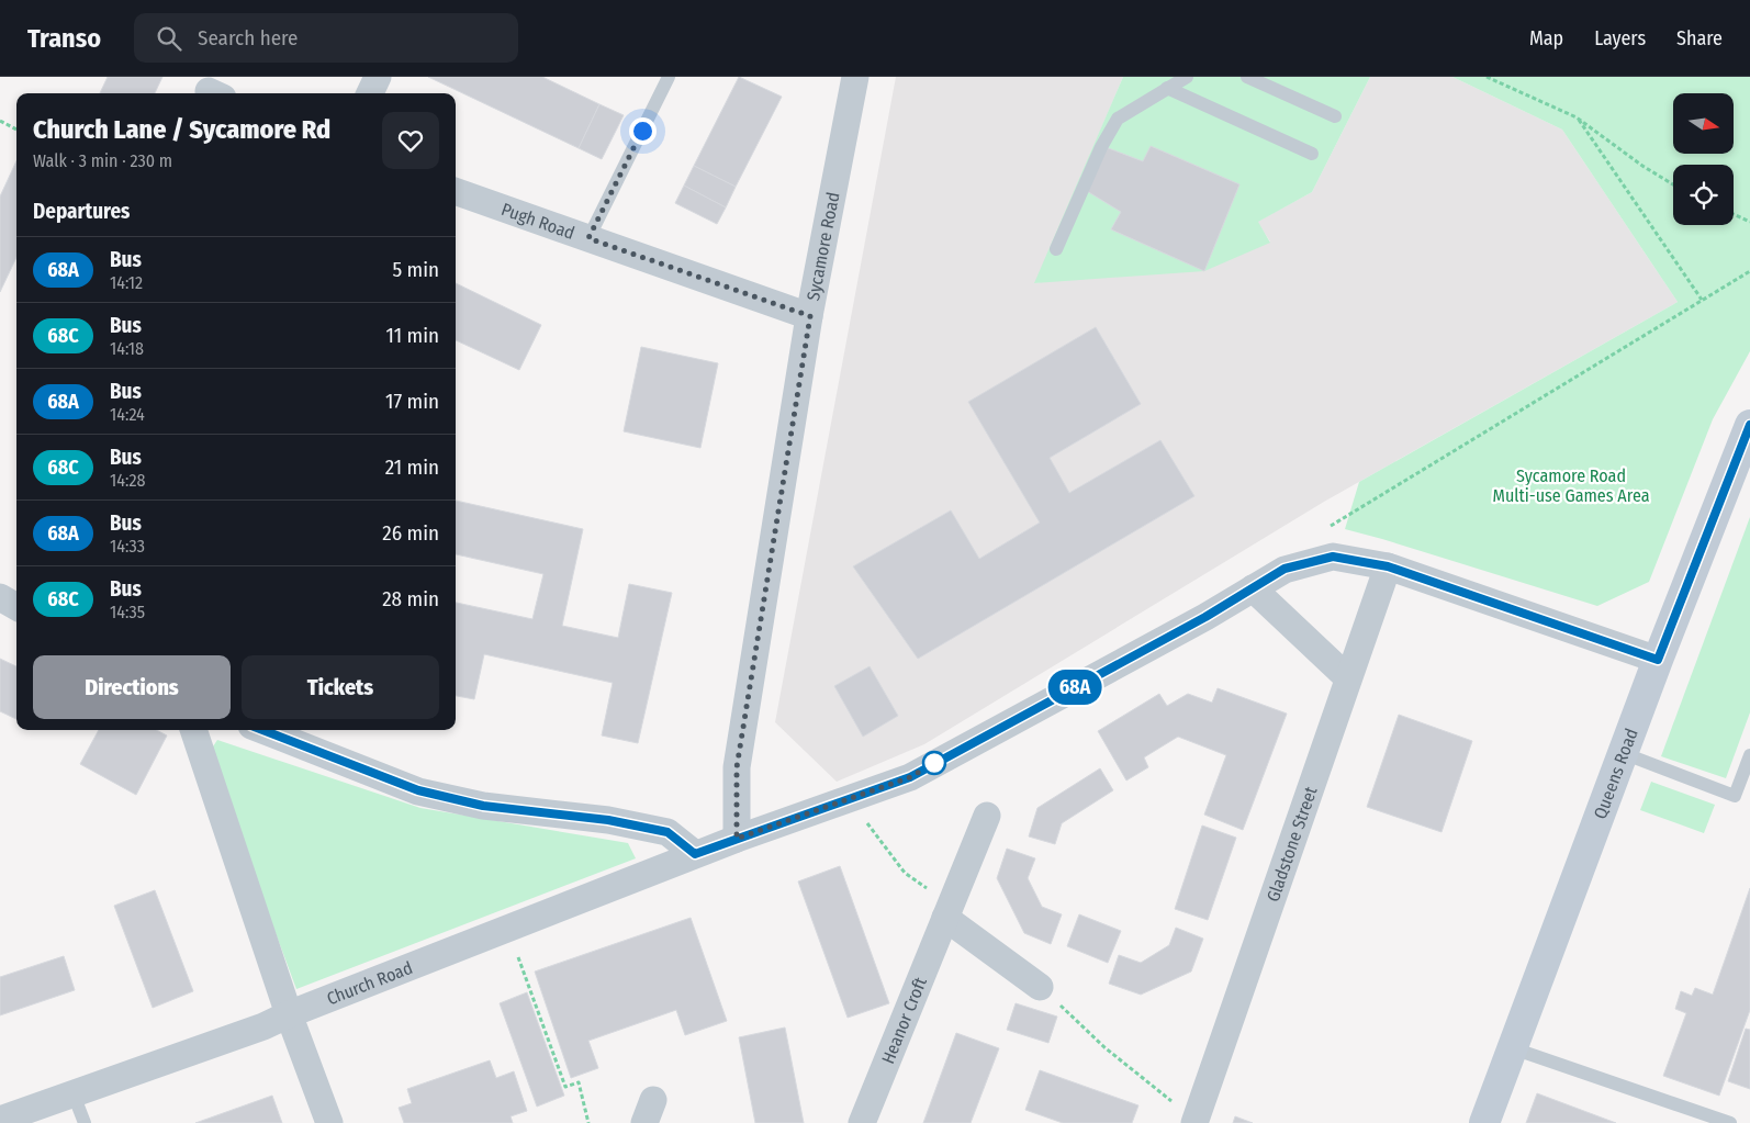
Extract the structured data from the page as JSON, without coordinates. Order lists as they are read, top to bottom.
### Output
{
  "streets": {
    "main road": ["Queens Road"],
    "street": [
      "Pugh Road",
      "Sycamore Road",
      "Gladstone Street",
      "Church Road",
      "Heanor Croft"
    ]
  },
  "crossings": [
    ["Pugh Road", "Sycamore Road"],
    ["Sycamore Road", "Church Road"],
    ["Queens Road", "Church Road"],
    ["Gladstone Street", "Church Road"]
  ],
  "parks": ["Sycamore Road Multi-use Games Area"],
  "lines": ["bus line 68A"],
  "north": "right",
  "page": {
    "header": "Transo",
    "search": "Search here",
    "nav": ["Map", "Layers", "Share"],
    "on_map": "68A",
    "heading": [
      ["Church Lane / Sycamore Rd", "Walk · 3 min · 230 m"],
      "Departures"
    ],
    "list": [
      {
        "mark": "68A",
        "name": "Bus",
        "note": "14:12",
        "value": "5 min"
      },
      {
        "mark": "68C",
        "name": "Bus",
        "note": "14:18",
        "value": "11 min"
      },
      {
        "mark": "68A",
        "name": "Bus",
        "note": "14:24",
        "value": "17 min"
      },
      {
        "mark": "68C",
        "name": "Bus",
        "note": "14:28",
        "value": "21 min"
      },
      {
        "mark": "68A",
        "name": "Bus",
        "note": "14:33",
        "value": "26 min"
      },
      {
        "mark": "68C",
        "name": "Bus",
        "note": "14:35",
        "value": "28 min"
      }
    ],
    "buttons": ["Directions", "Tickets"]
  }
}
